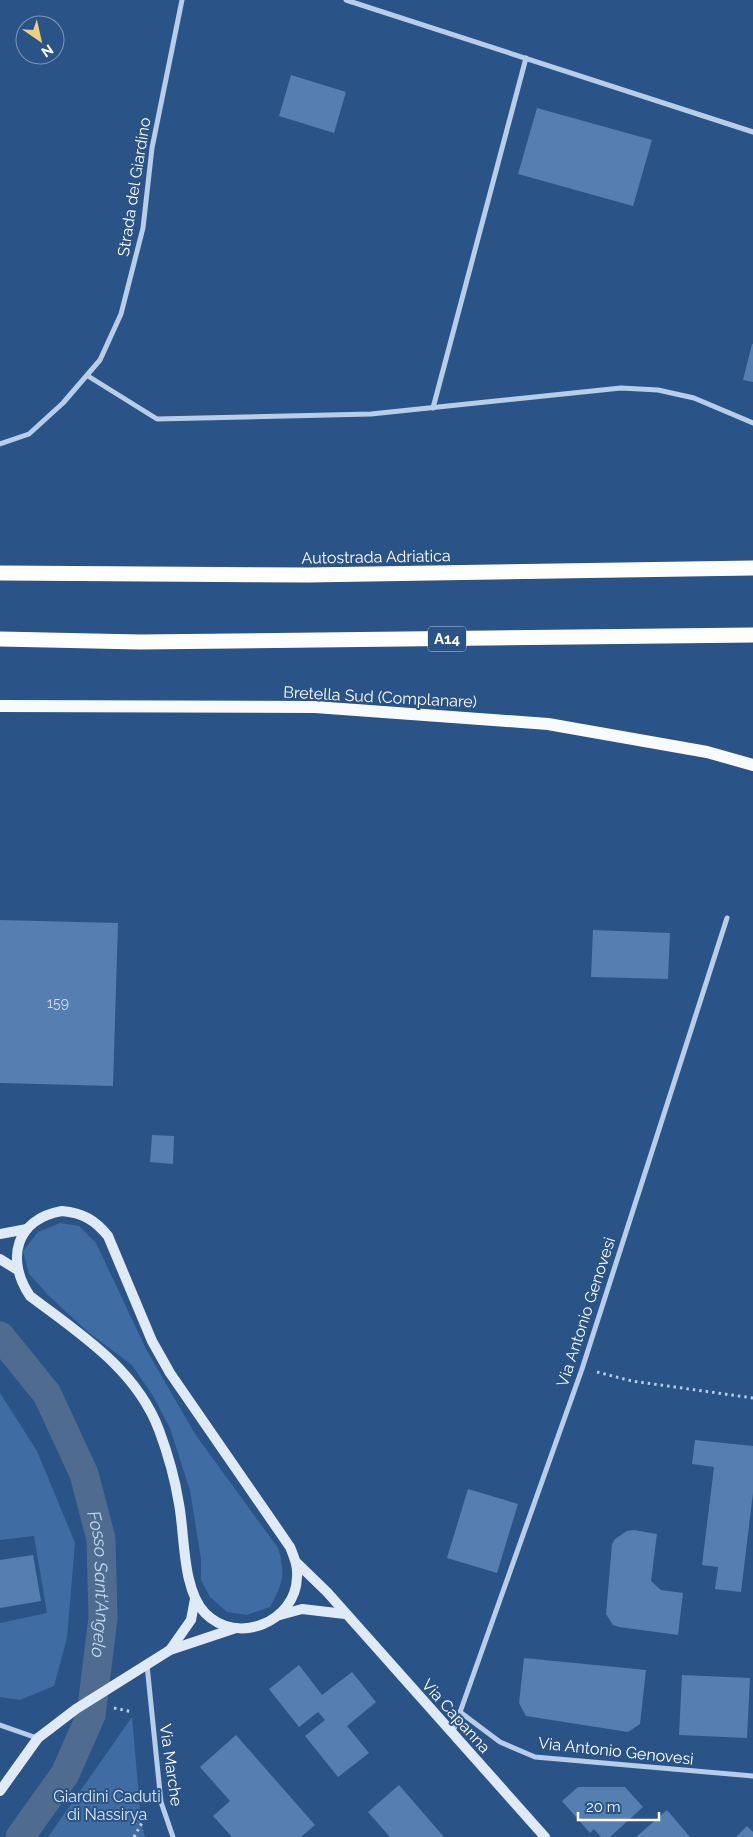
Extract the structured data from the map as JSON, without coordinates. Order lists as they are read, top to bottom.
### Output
{
  "streets": {
    "highway": ["Autostrada Adriatica", "A14"],
    "main road": ["Bretella Sud (Complanare)", "Via Capanna"],
    "street": ["Strada del Giardino", "Via Antonio Genovesi", "Via Marche"]
  },
  "crossings": [
    ["Via Antonio Genovesi", "Via Capanna"]
  ],
  "water": ["Fosso Sant'Angelo"],
  "parks": ["Giardini Caduti di Nassirya"],
  "house_numbers": ["159"],
  "scale_bar": "20 m",
  "north": "bottom right"
}
